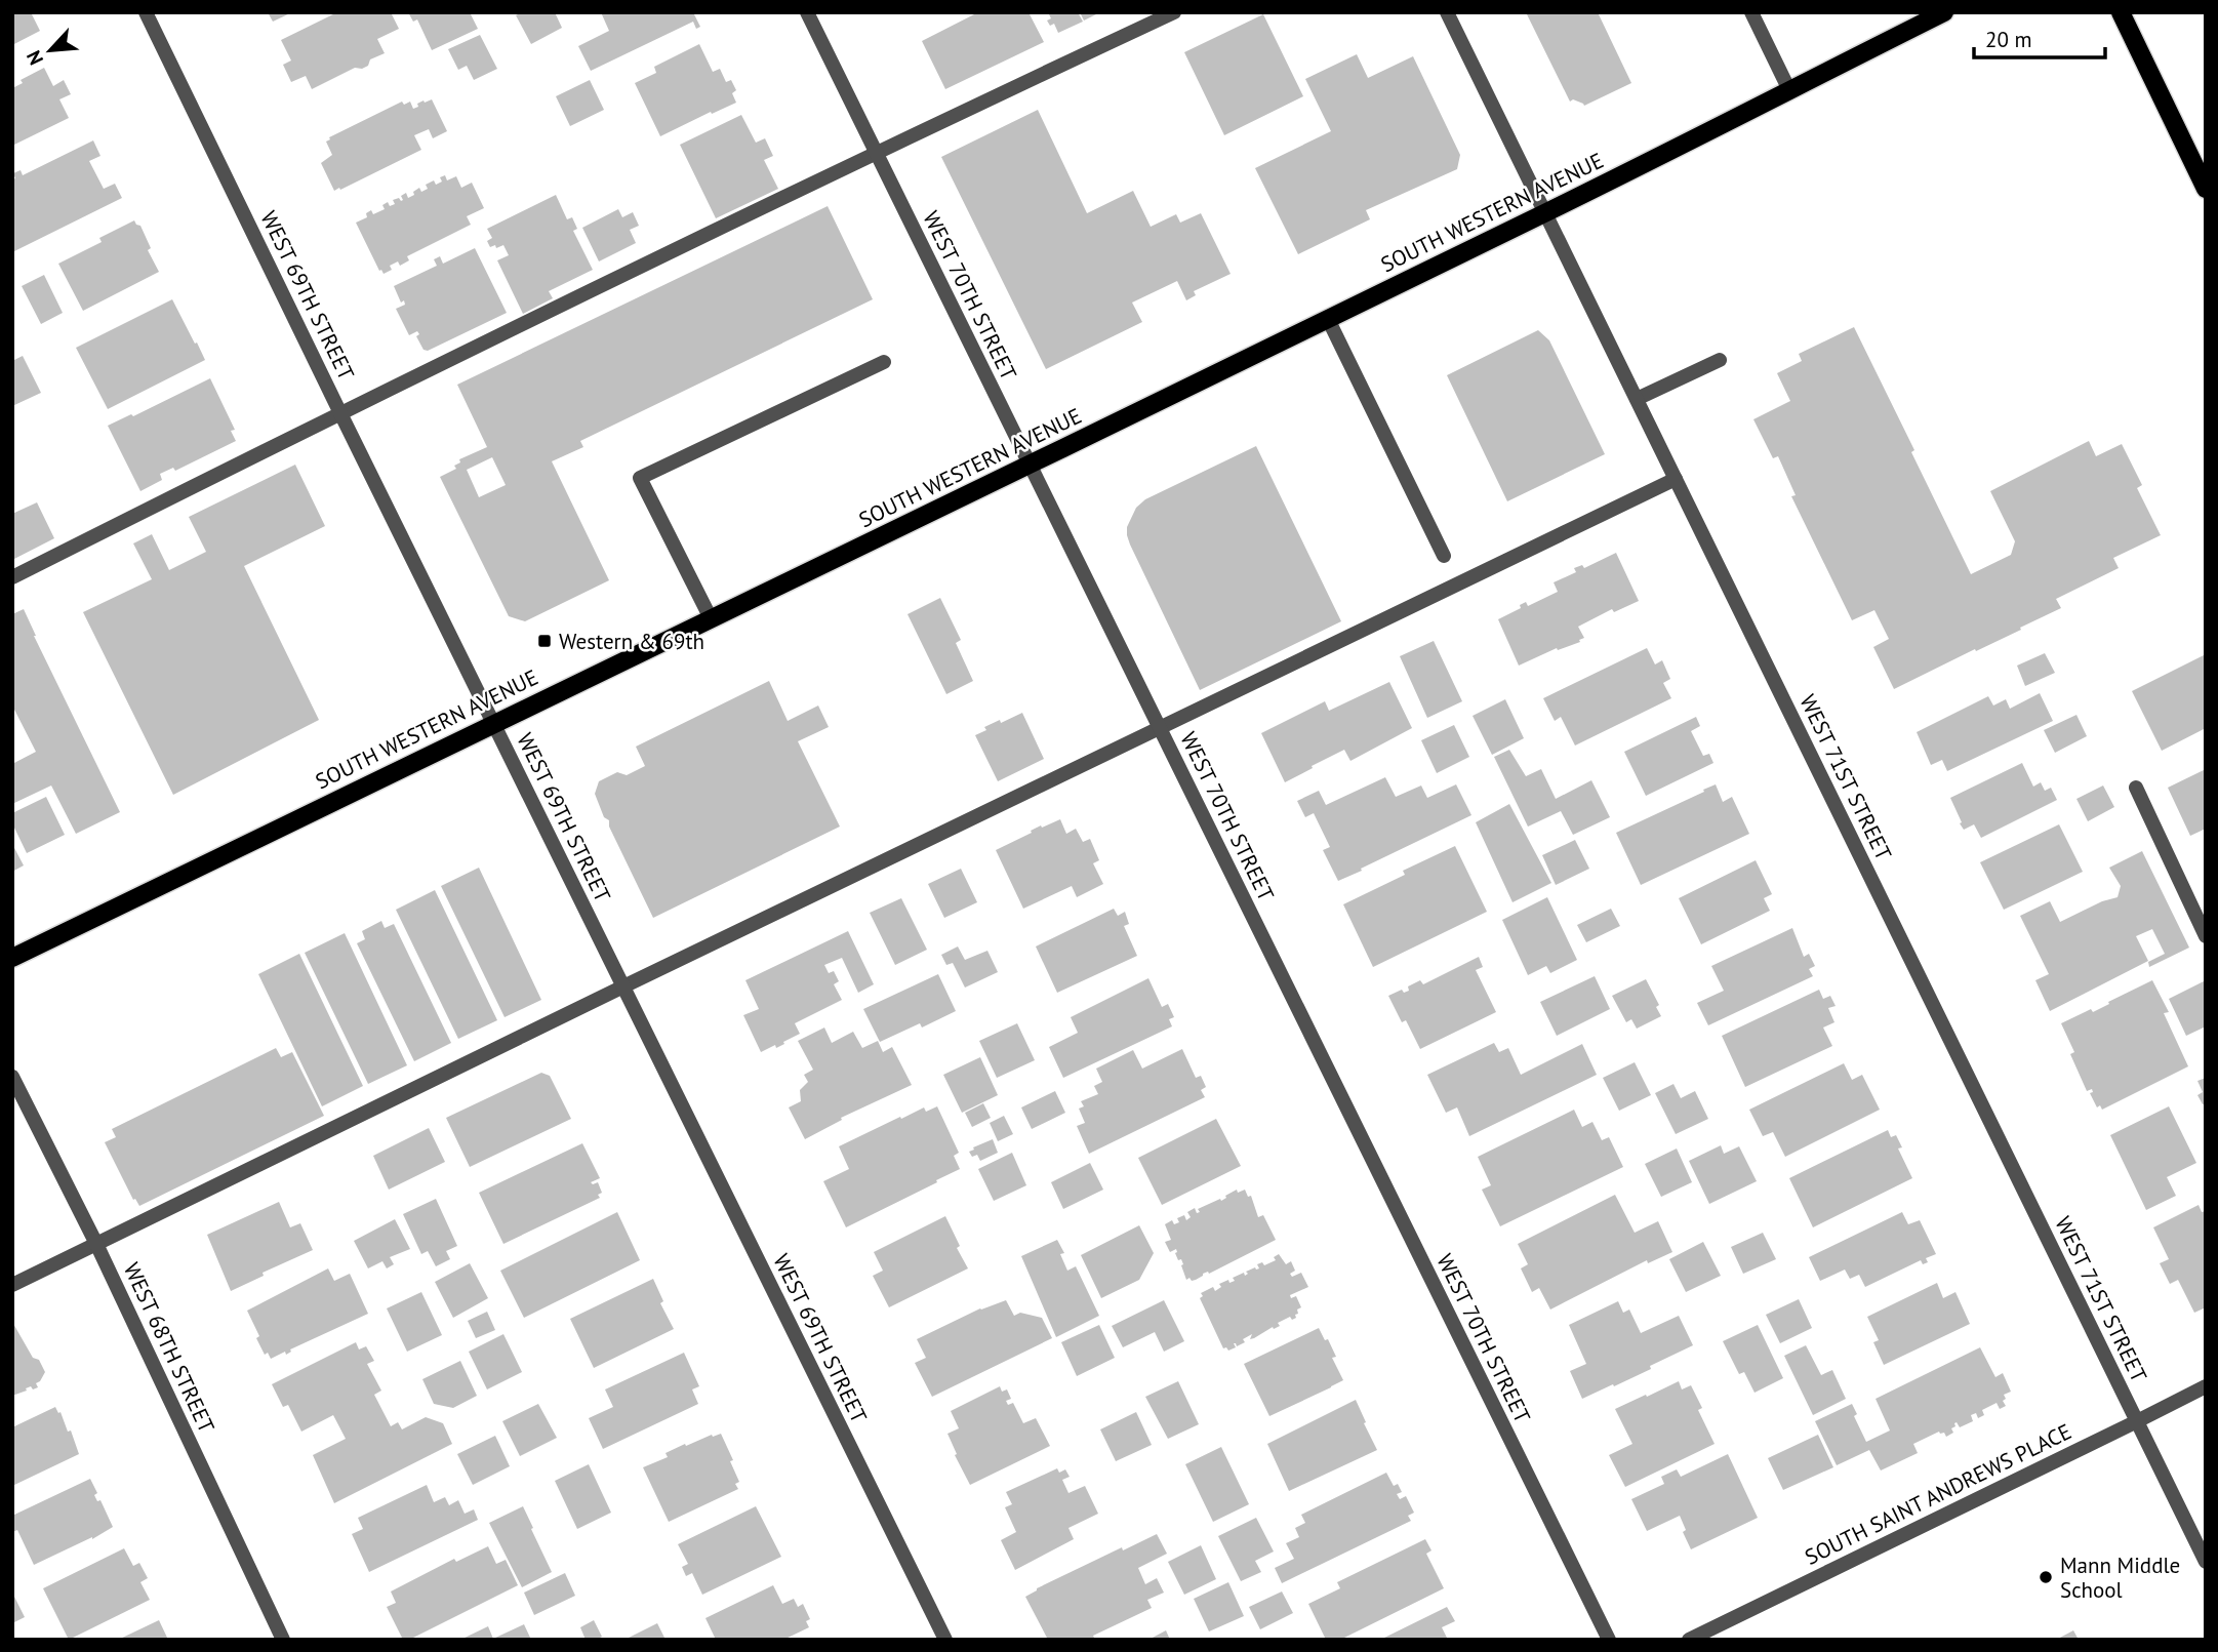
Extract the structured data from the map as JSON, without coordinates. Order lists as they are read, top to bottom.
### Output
{
  "streets": {
    "main road": ["SOUTH WESTERN AVENUE"],
    "street": [
      "WEST 69TH STREET",
      "WEST 70TH STREET",
      "WEST 71ST STREET",
      "WEST 68TH STREET",
      "SOUTH SAINT ANDREWS PLACE"
    ]
  },
  "crossings": [
    ["SOUTH WESTERN AVENUE", "WEST 69TH STREET"],
    ["SOUTH WESTERN AVENUE", "WEST 70TH STREET"],
    ["SOUTH WESTERN AVENUE", "WEST 71ST STREET"],
    ["WEST 71ST STREET", "SOUTH SAINT ANDREWS PLACE"]
  ],
  "places": {
    "transit": ["Western & 69th"],
    "other": ["Mann Middle School"]
  },
  "scale_bar": "20 m",
  "north": "bottom left"
}
